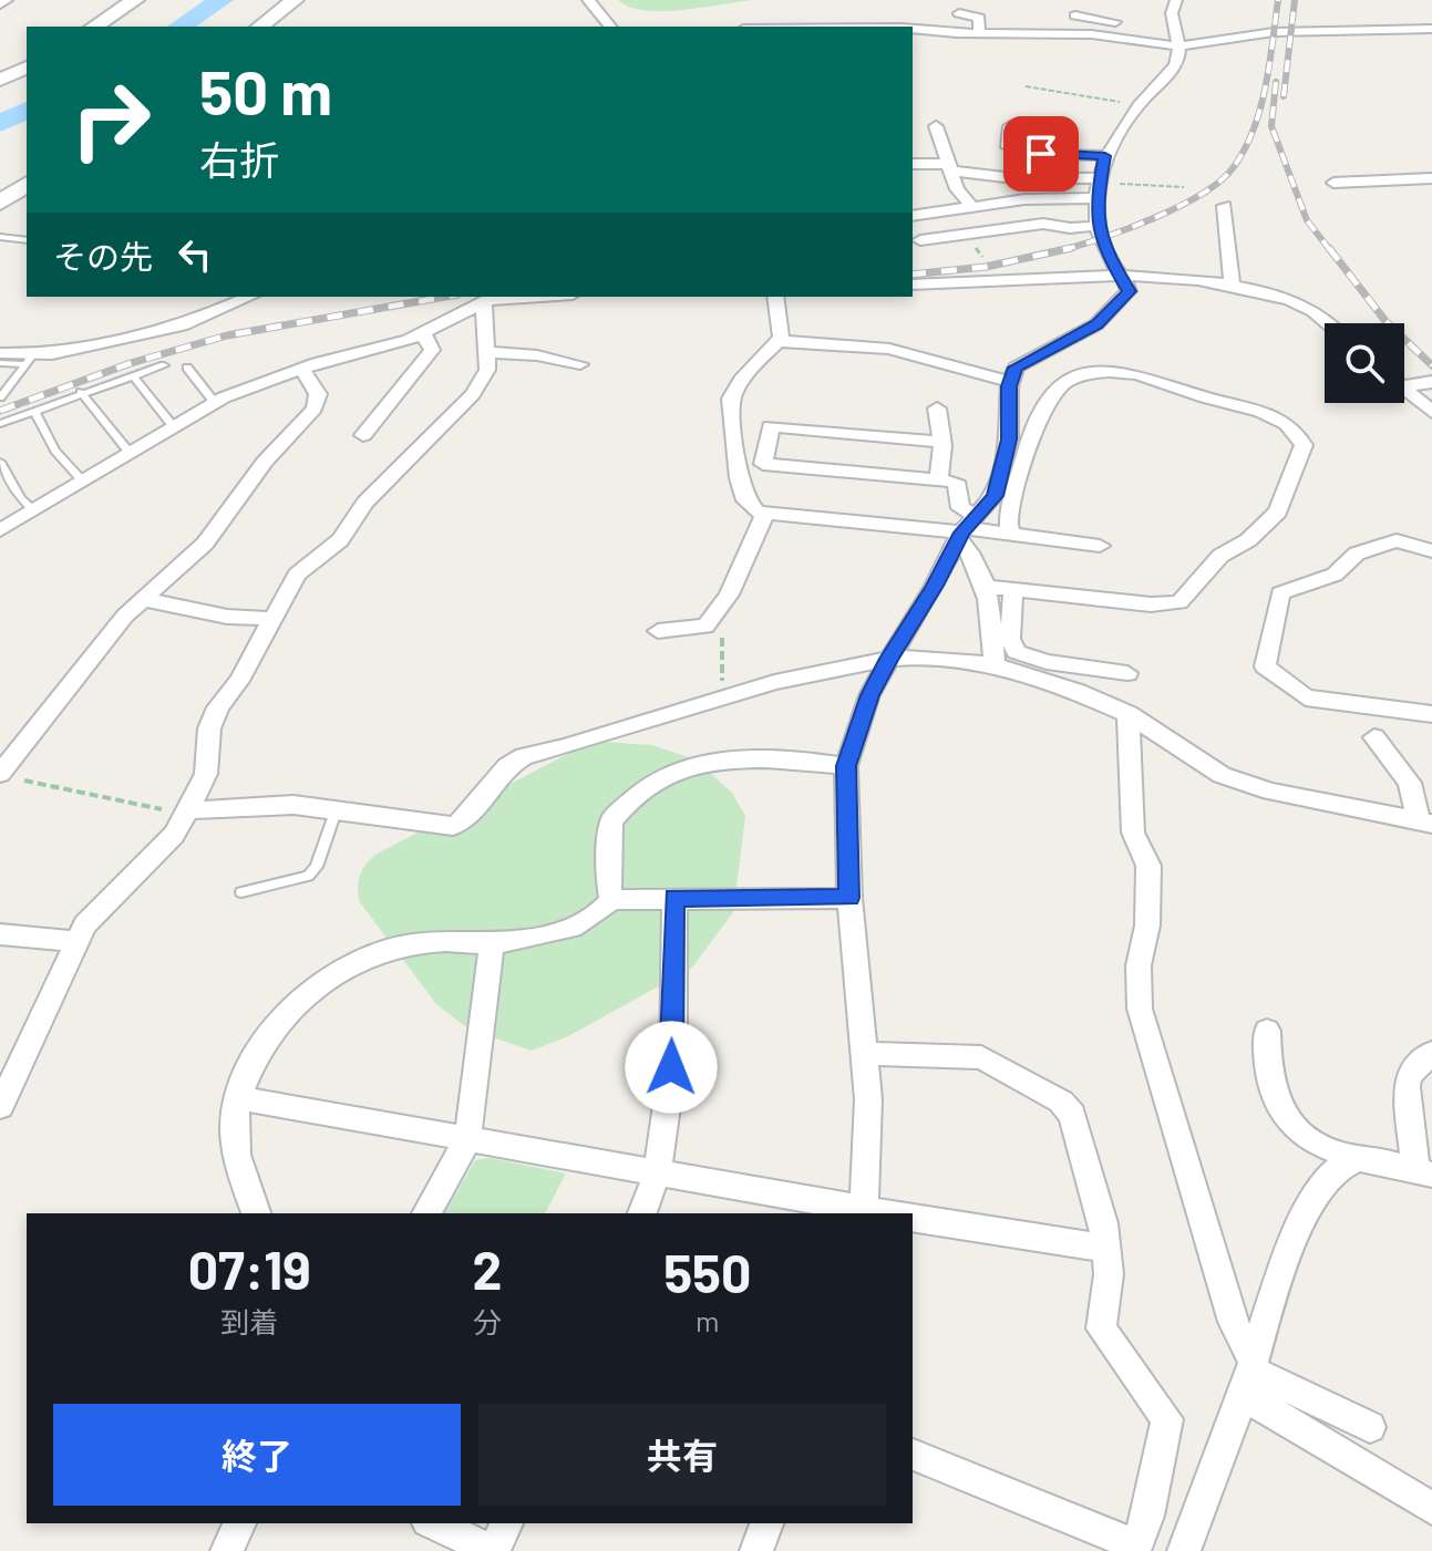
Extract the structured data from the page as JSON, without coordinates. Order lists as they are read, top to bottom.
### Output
{
  "page": {
    "turn": ["50 m", "右折"],
    "then": "その先",
    "eta": [
      "07:19",
      "到着",
      "2",
      "分",
      "550",
      "m"
    ],
    "buttons": ["終了", "共有"]
  }
}
